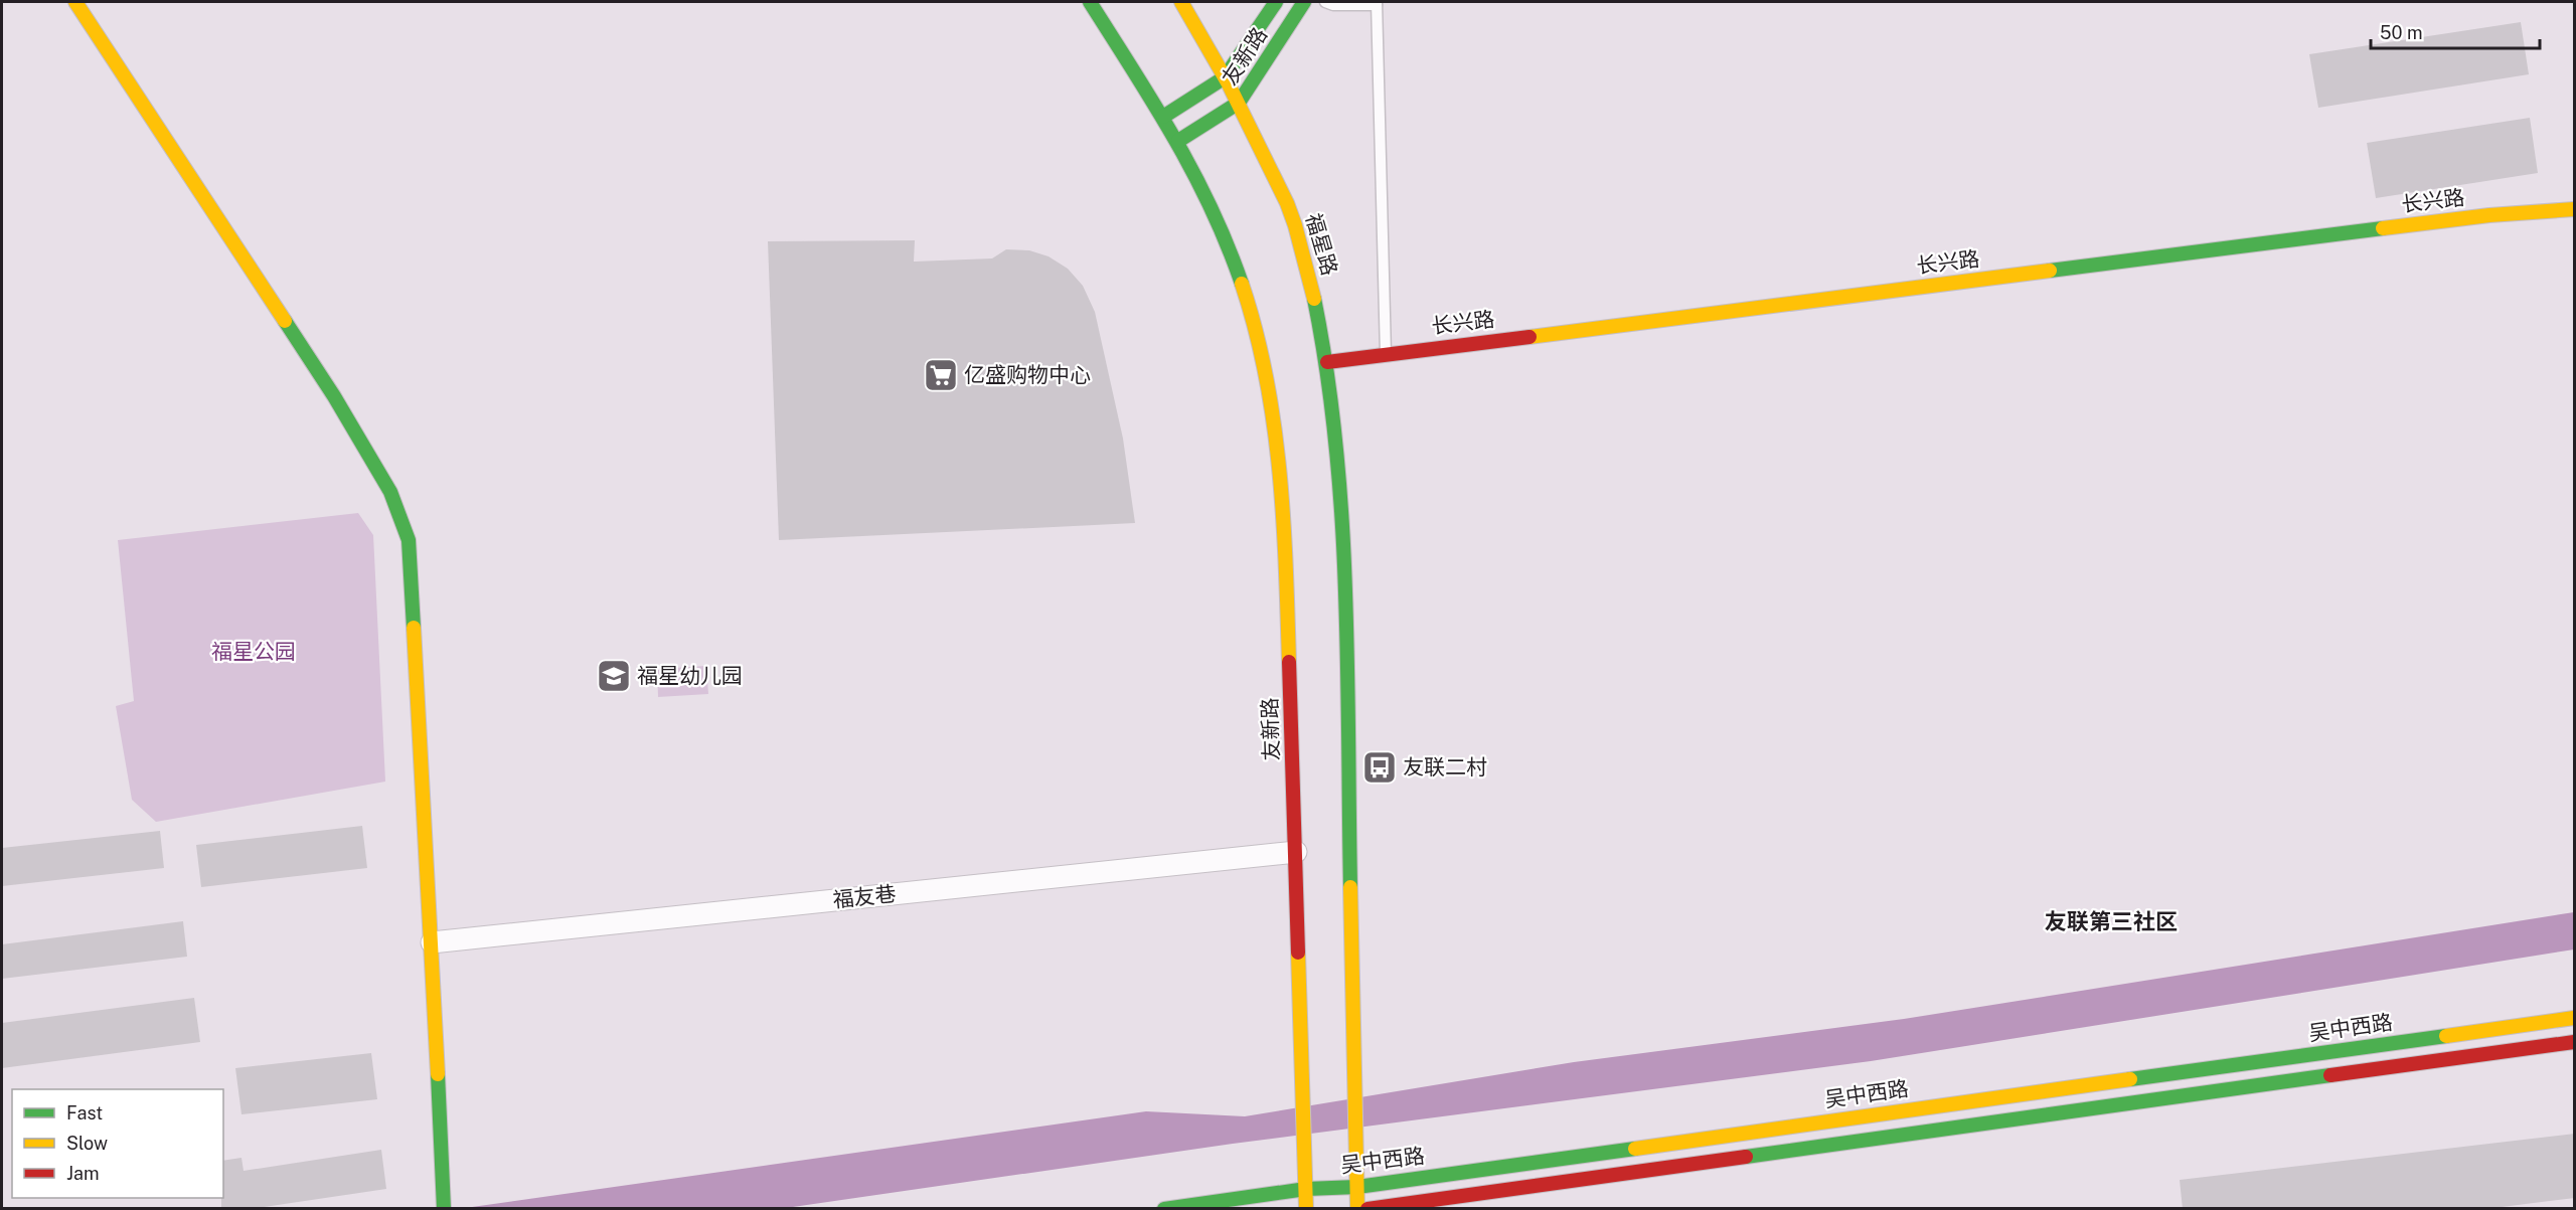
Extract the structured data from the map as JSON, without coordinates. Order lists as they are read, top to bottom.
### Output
{
  "streets": {
    "main road": [
      "友新路",
      "长兴路",
      "福星路",
      "吴中西路"
    ],
    "street": ["福友巷"]
  },
  "crossings": [
    ["友新路", "福星路"],
    ["友新路", "福友巷"],
    ["友新路", "吴中西路"],
    ["长兴路", "福星路"],
    ["福星路", "吴中西路"]
  ],
  "districts": ["友联第三社区"],
  "parks": ["福星公园"],
  "places": {
    "supermarket": ["亿盛购物中心"],
    "school or university": ["福星幼儿园"],
    "bus stop": ["友联二村"]
  },
  "legend": ["Fast", "Slow", "Jam"],
  "scale_bar": "50 m"
}
